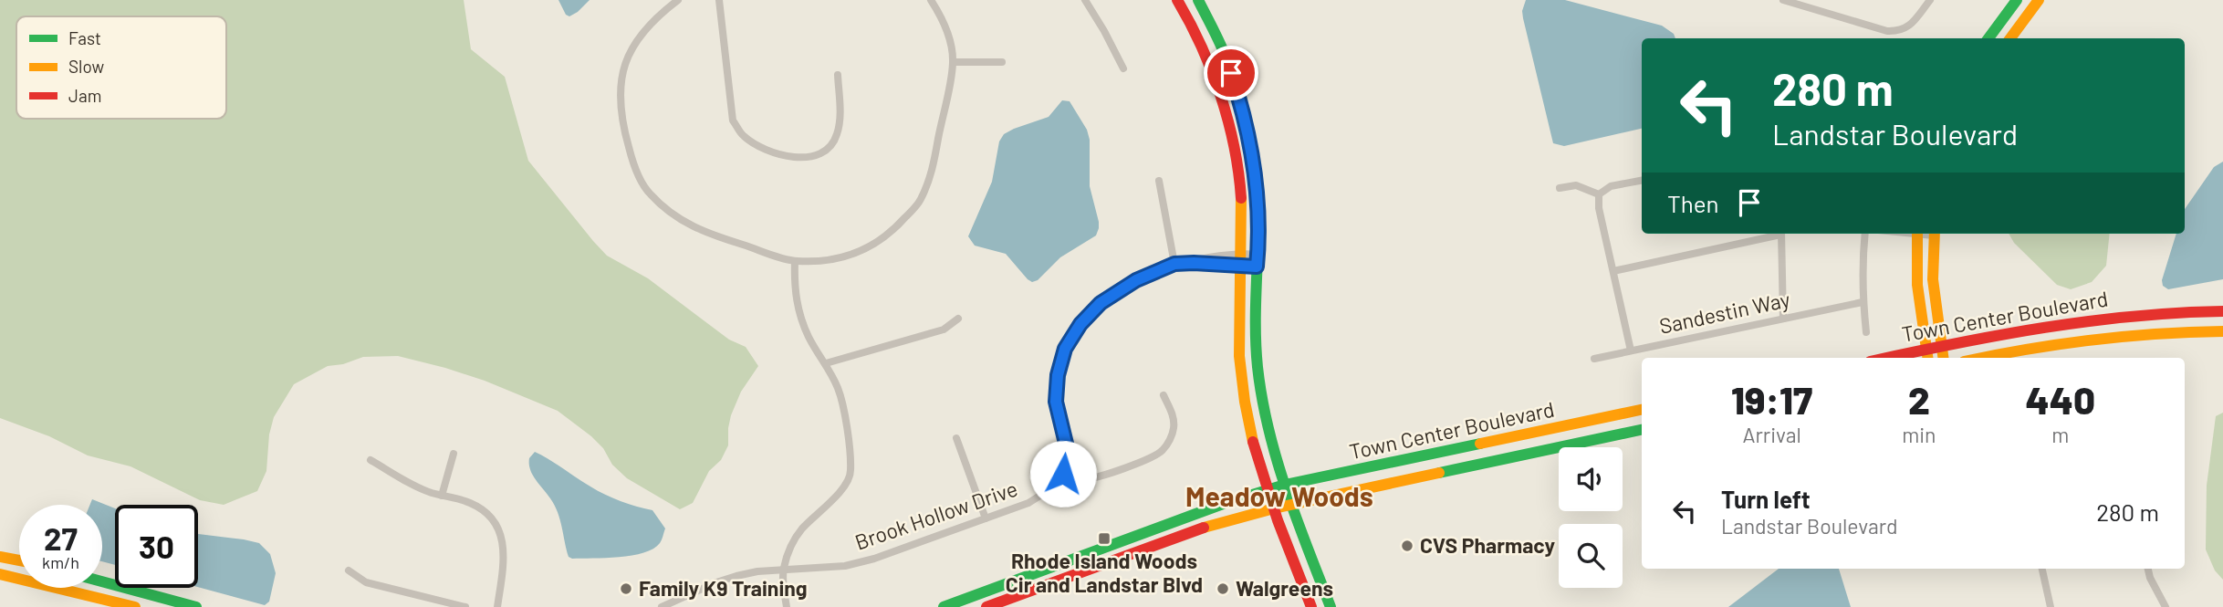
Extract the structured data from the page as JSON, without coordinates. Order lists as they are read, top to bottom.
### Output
{
  "streets": {
    "main road": ["Town Center Boulevard"],
    "street": ["Sandestin Way", "Brook Hollow Drive"]
  },
  "districts": ["Meadow Woods"],
  "places": {
    "transit": ["Rhode Island Woods Cir and Landstar Blvd"],
    "other": ["CVS Pharmacy", "Family K9 Training", "Walgreens"]
  },
  "legend": ["Fast", "Slow", "Jam"],
  "page": {
    "turn": ["280 m", "Landstar Boulevard"],
    "then": "Then",
    "eta": [
      "19:17",
      "Arrival",
      "2",
      "min",
      "440",
      "m"
    ],
    "list": [
      {
        "name": "Turn left",
        "note": "Landstar Boulevard",
        "value": "280 m"
      }
    ],
    "speed": "27 km/h",
    "limit": "30"
  }
}
